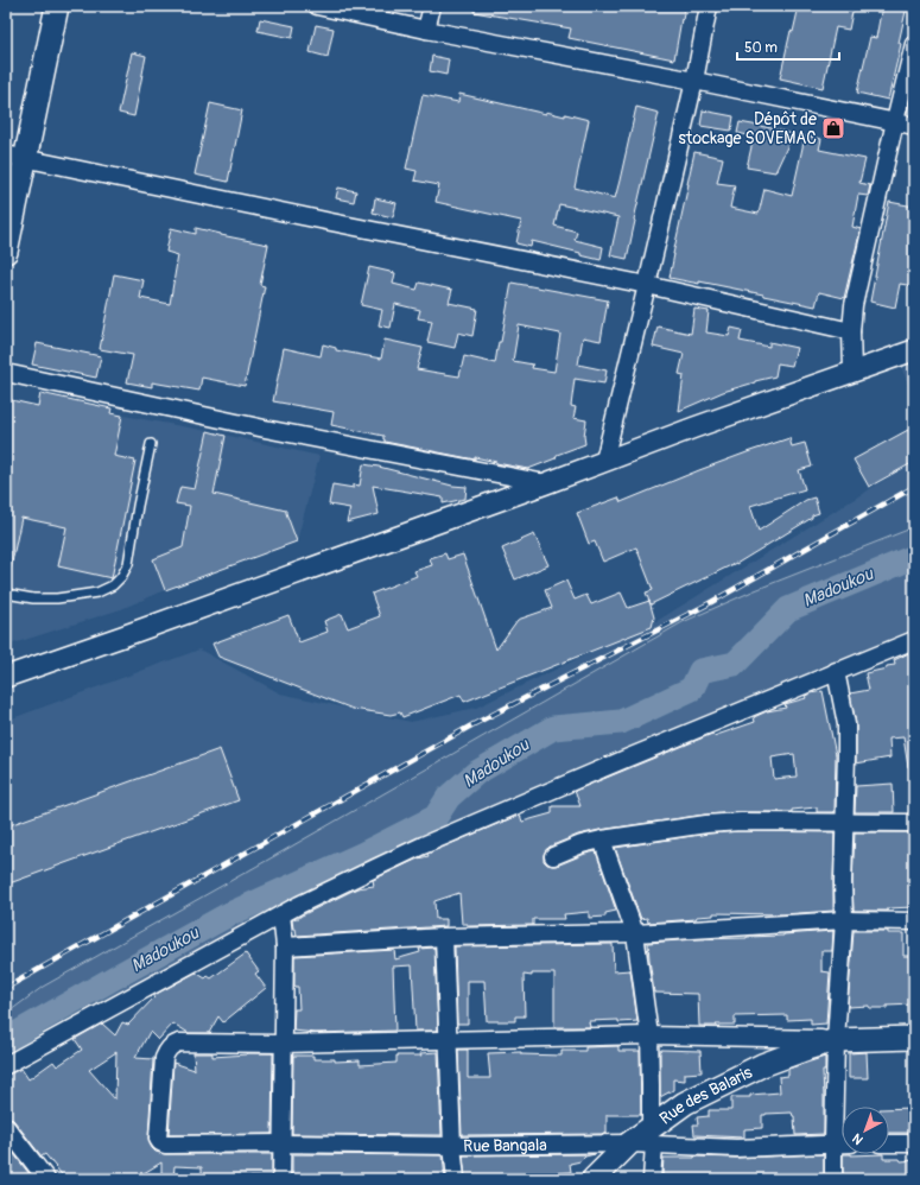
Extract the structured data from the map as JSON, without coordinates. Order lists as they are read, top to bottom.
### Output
{
  "streets": {
    "main road": ["Rue des Balaris"],
    "street": ["Rue Bangala"]
  },
  "crossings": [
    ["Rue des Balaris", "Rue Bangala"]
  ],
  "water": ["Madoukou"],
  "places": {
    "shop": ["Dépôt de stockage SOVEMAC"]
  },
  "scale_bar": "50 m",
  "north": "bottom left"
}
